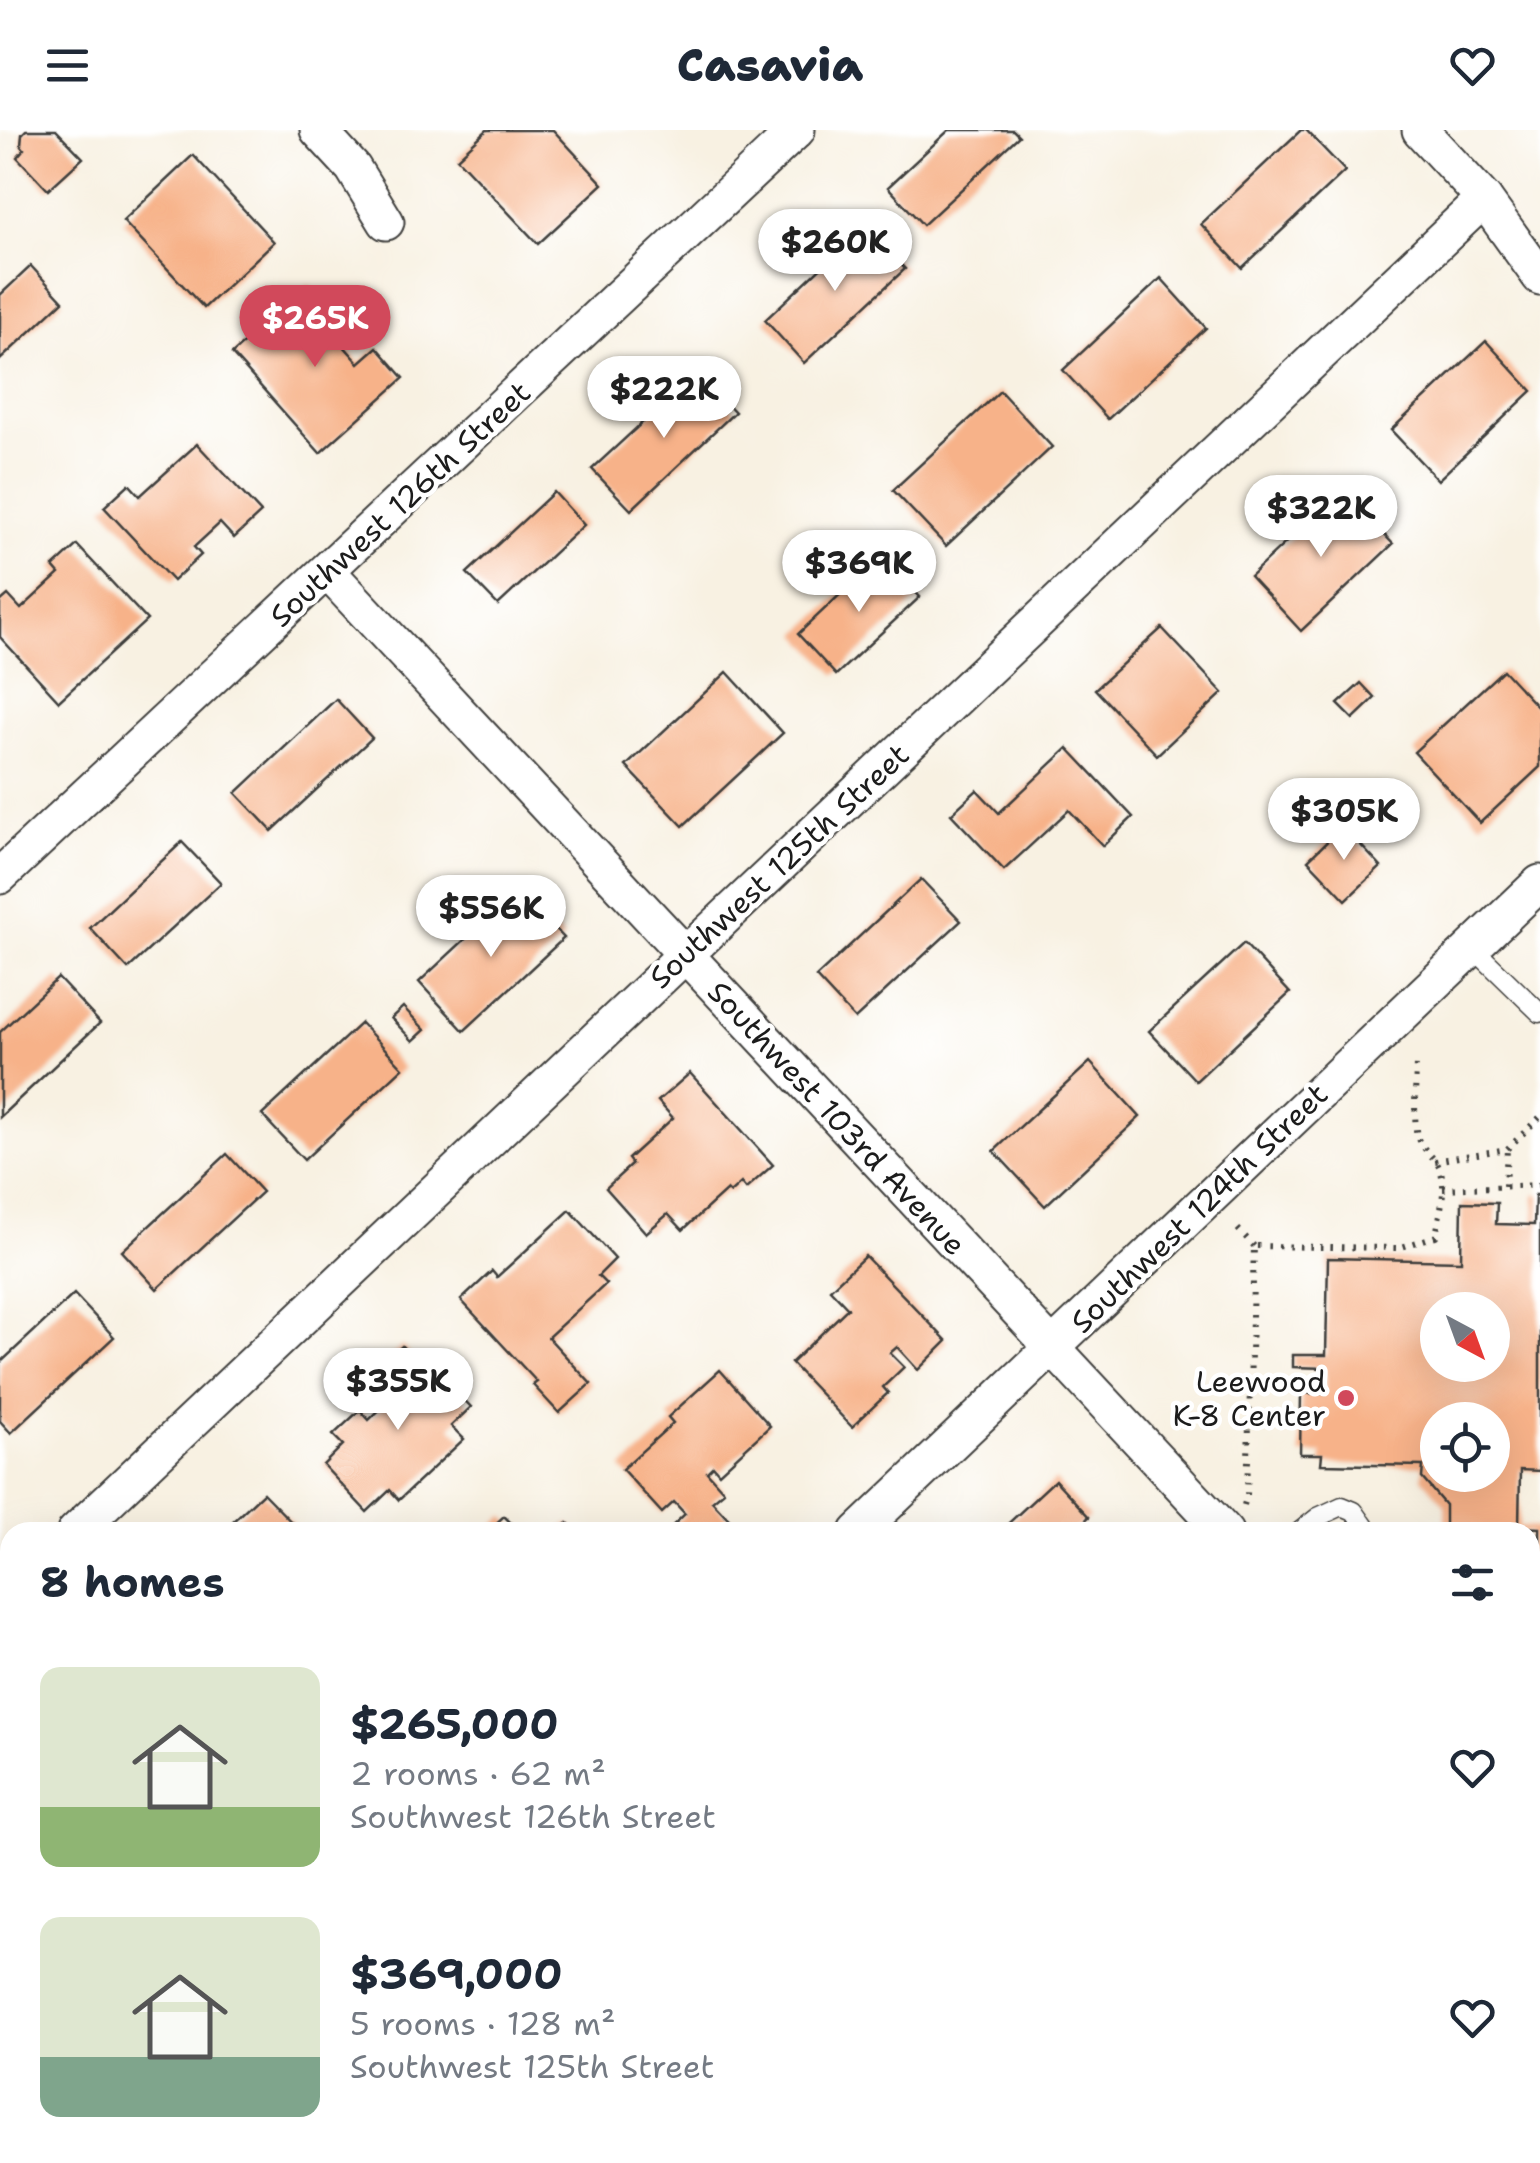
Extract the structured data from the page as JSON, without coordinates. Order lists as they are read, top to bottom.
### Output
{
  "streets": {
    "street": [
      "Southwest 126th Street",
      "Southwest 125th Street",
      "Southwest 103rd Avenue",
      "Southwest 124th Street"
    ]
  },
  "crossings": [
    ["Southwest 126th Street", "Southwest 103rd Avenue"],
    ["Southwest 125th Street", "Southwest 103rd Avenue"],
    ["Southwest 103rd Avenue", "Southwest 124th Street"]
  ],
  "places": ["Leewood K-8 Center"],
  "north": "bottom right",
  "page": {
    "header": "Casavia",
    "price": [
      "$260K",
      "$265K",
      "$222K",
      "$322K",
      "$369K",
      "$305K",
      "$556K",
      "$355K"
    ],
    "heading": "8 homes",
    "list": [
      {
        "name": "$265,000",
        "note": "2 rooms · 62 m² · Southwest 126th Street"
      },
      {
        "name": "$369,000",
        "note": "5 rooms · 128 m² · Southwest 125th Street"
      }
    ]
  }
}
